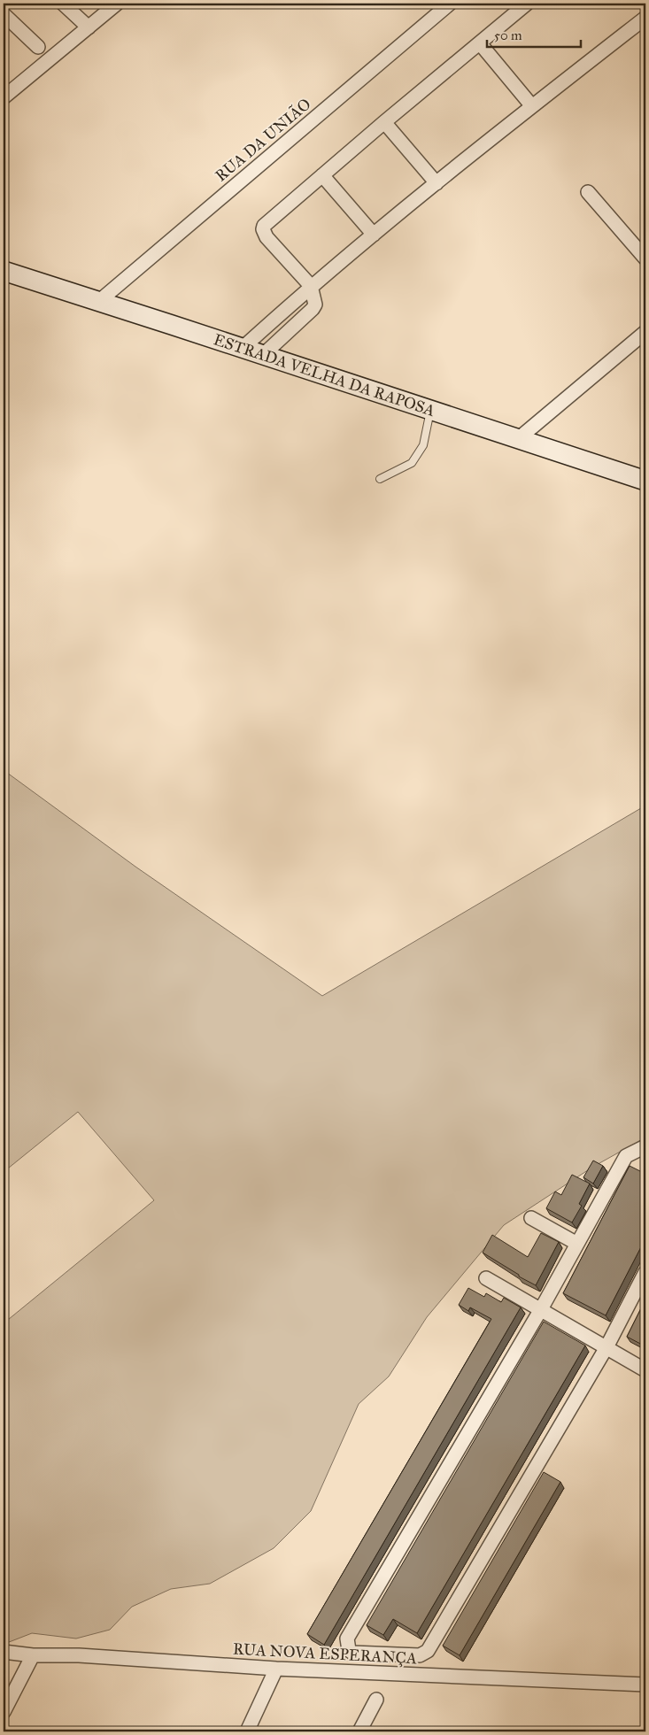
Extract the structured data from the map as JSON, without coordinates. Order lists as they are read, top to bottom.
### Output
{
  "streets": {
    "street": ["RUA DA UNIÃO", "ESTRADA VELHA DA RAPOSA", "RUA NOVA ESPERANÇA"]
  },
  "crossings": [
    ["RUA DA UNIÃO", "ESTRADA VELHA DA RAPOSA"]
  ],
  "scale_bar": "50 m"
}
